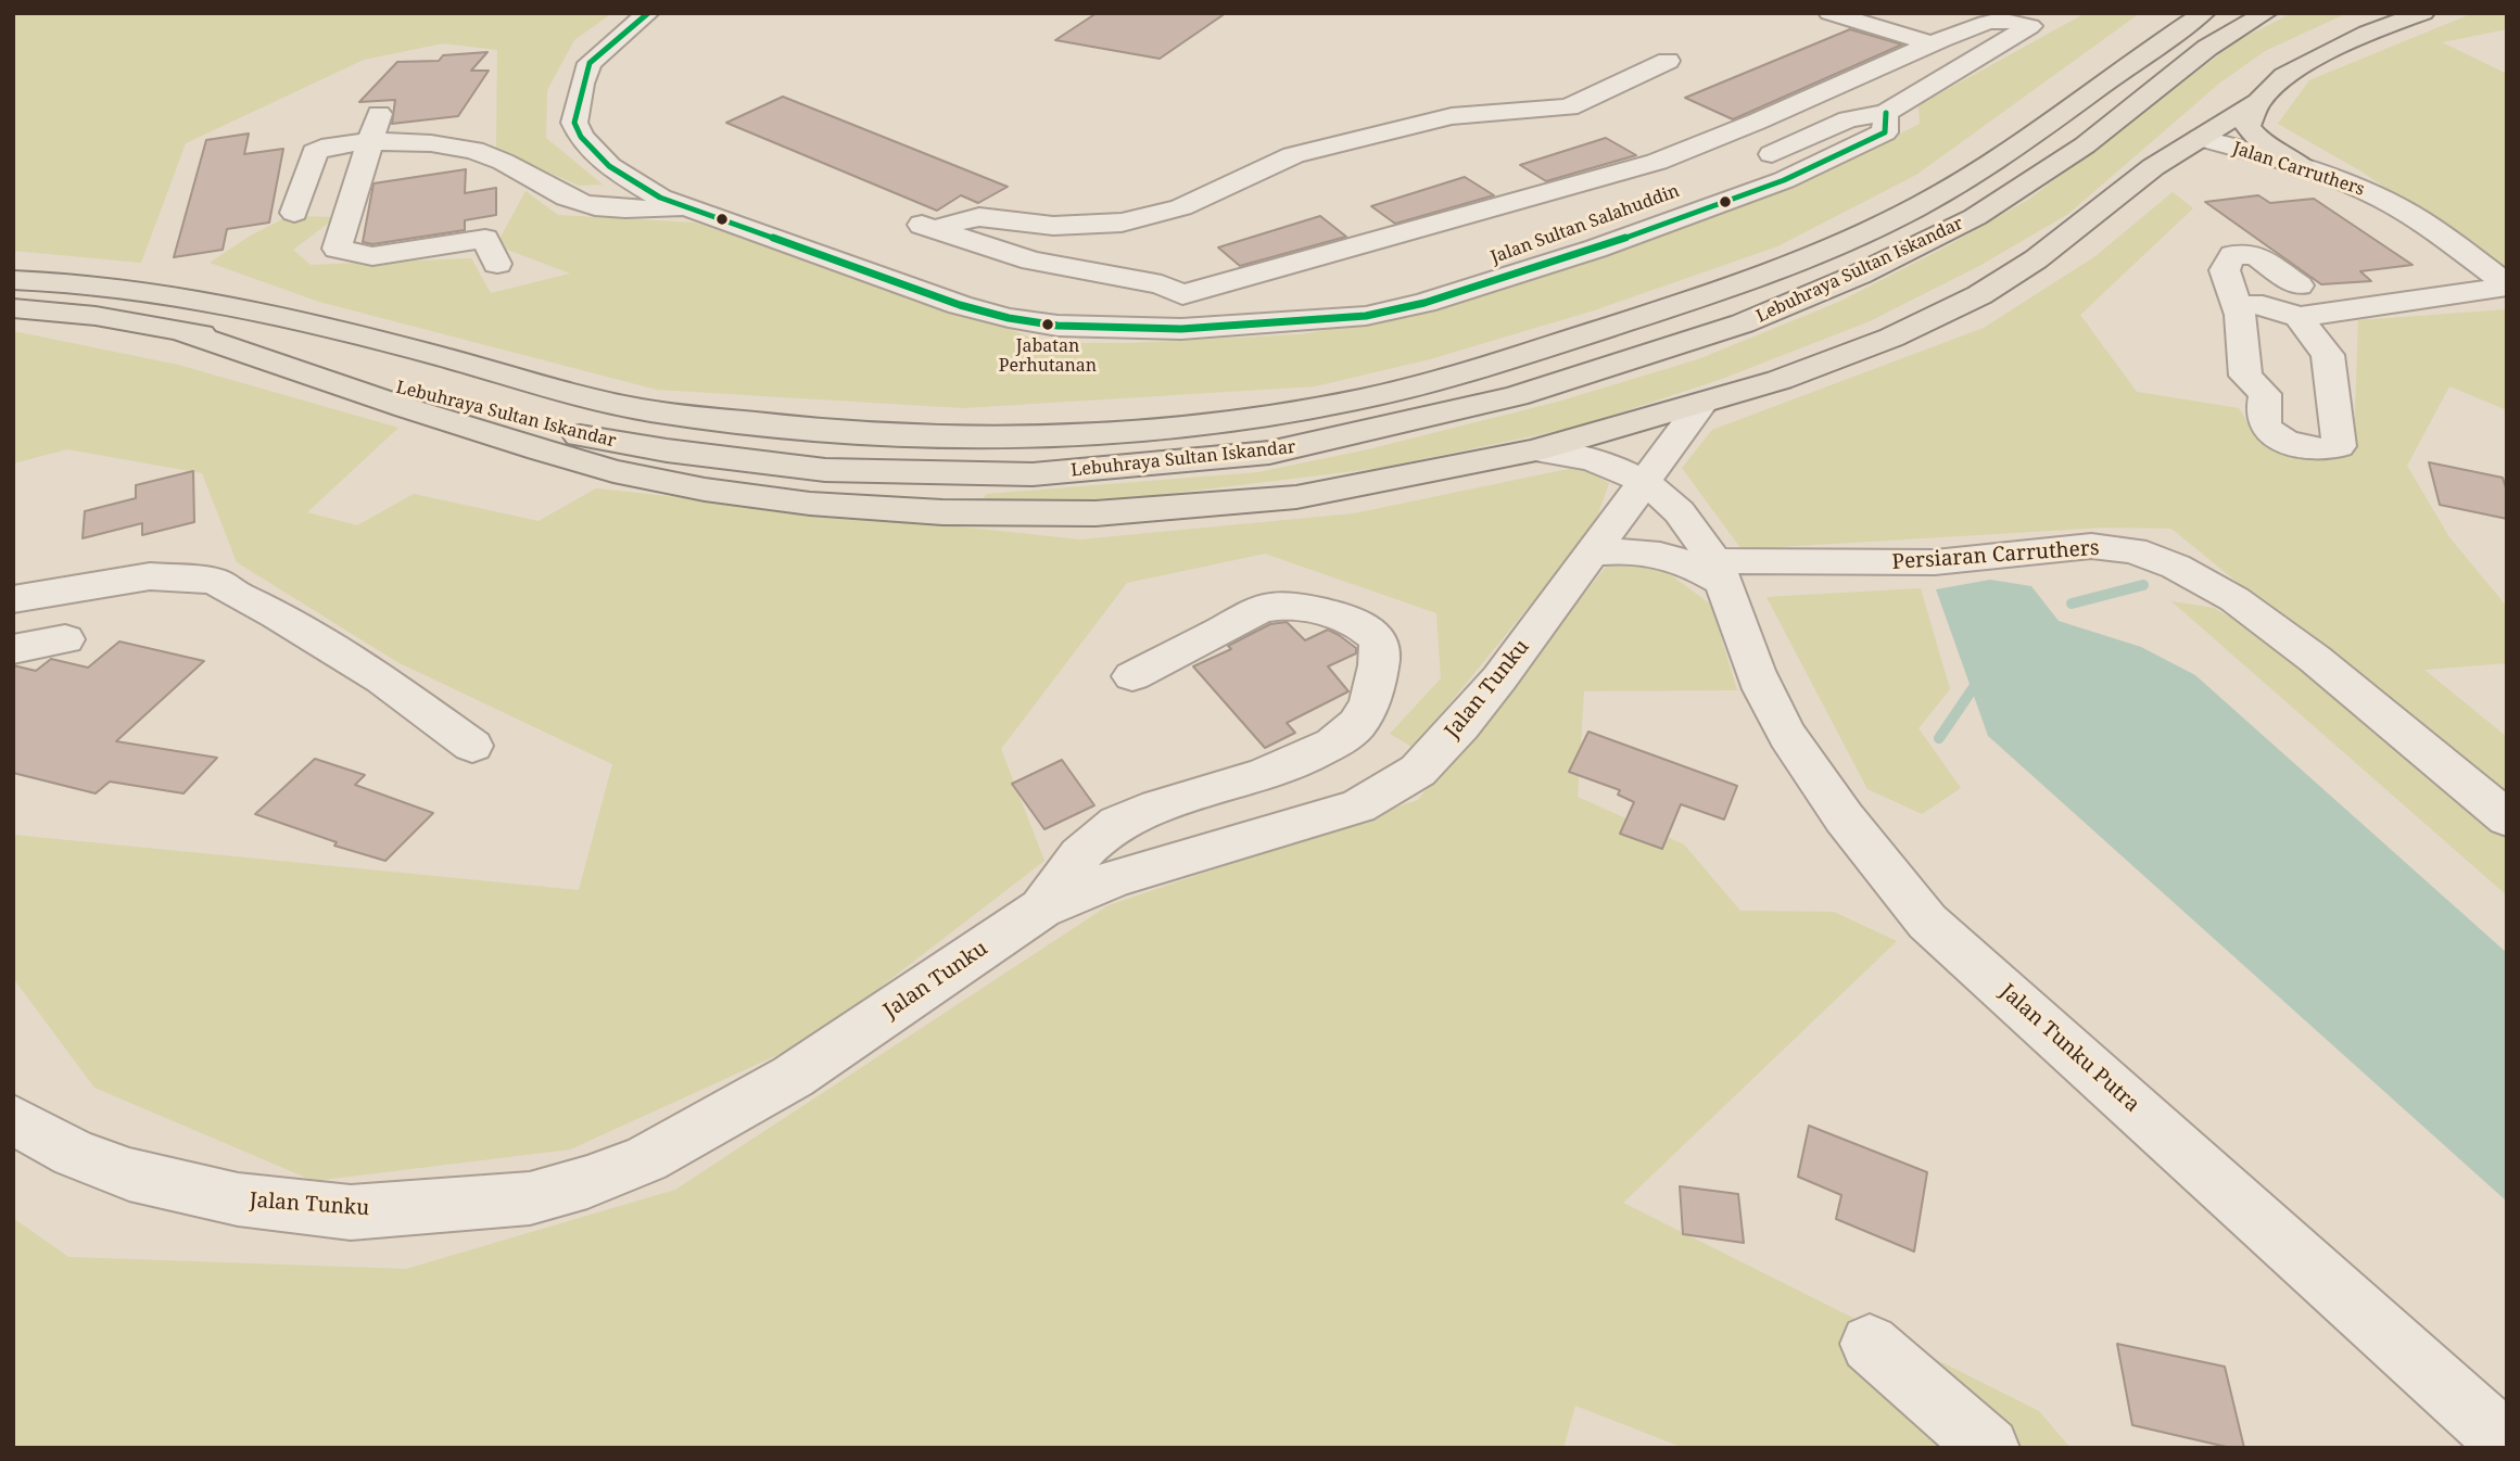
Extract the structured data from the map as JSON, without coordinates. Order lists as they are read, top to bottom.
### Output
{
  "streets": {
    "main road": ["Lebuhraya Sultan Iskandar"],
    "street": [
      "Jalan Carruthers",
      "Jalan Sultan Salahuddin",
      "Persiaran Carruthers",
      "Jalan Tunku",
      "Jalan Tunku Putra"
    ]
  },
  "crossings": [
    ["Persiaran Carruthers", "Jalan Tunku Putra"],
    ["Jalan Tunku", "Jalan Tunku Putra"]
  ],
  "places": ["Jabatan Perhutanan"]
}
